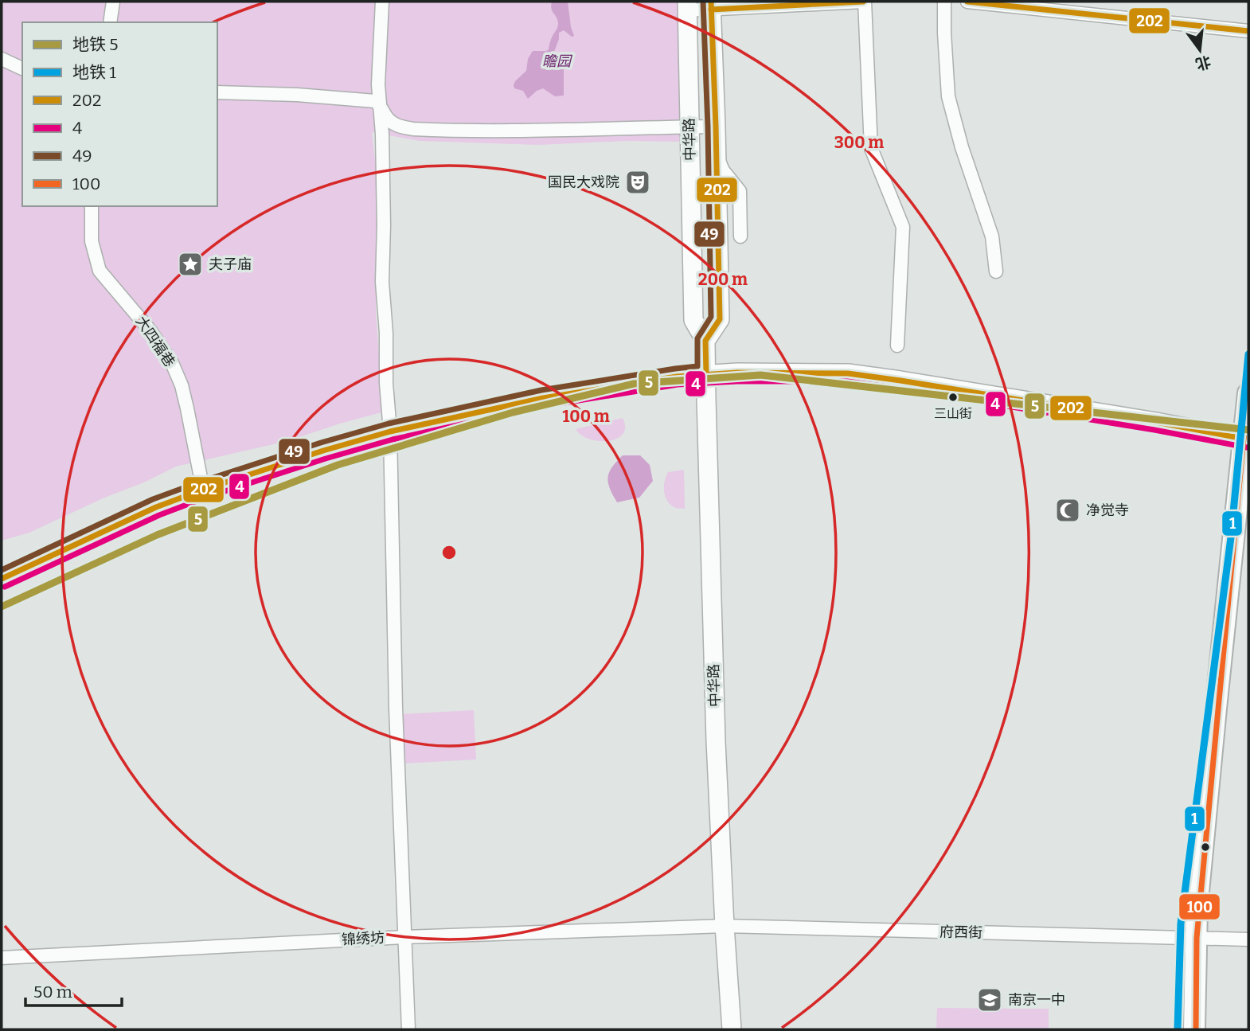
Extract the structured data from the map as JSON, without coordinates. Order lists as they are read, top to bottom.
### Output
{
  "streets": {
    "main road": ["中华路"],
    "street": ["大四福巷", "府西街", "锦绣坊"]
  },
  "crossings": [
    ["中华路", "府西街"],
    ["中华路", "锦绣坊"],
    ["府西街", "锦绣坊"]
  ],
  "parks": ["瞻园"],
  "places": {
    "theatre": ["国民大戏院"],
    "place": ["夫子庙"],
    "other": ["三山街"],
    "mosque": ["净觉寺"],
    "school or university": ["南京一中"]
  },
  "lines": [
    "transit line 202",
    "transit line 49",
    "metro line 1",
    "transit line 100",
    "metro line 5",
    "transit line 4"
  ],
  "legend": [
    "地铁 5",
    "地铁 1",
    "202",
    "4",
    "49",
    "100"
  ],
  "scale_bar": "50 m",
  "north": "bottom",
  "rings": ["300 m", "200 m", "100 m"]
}
